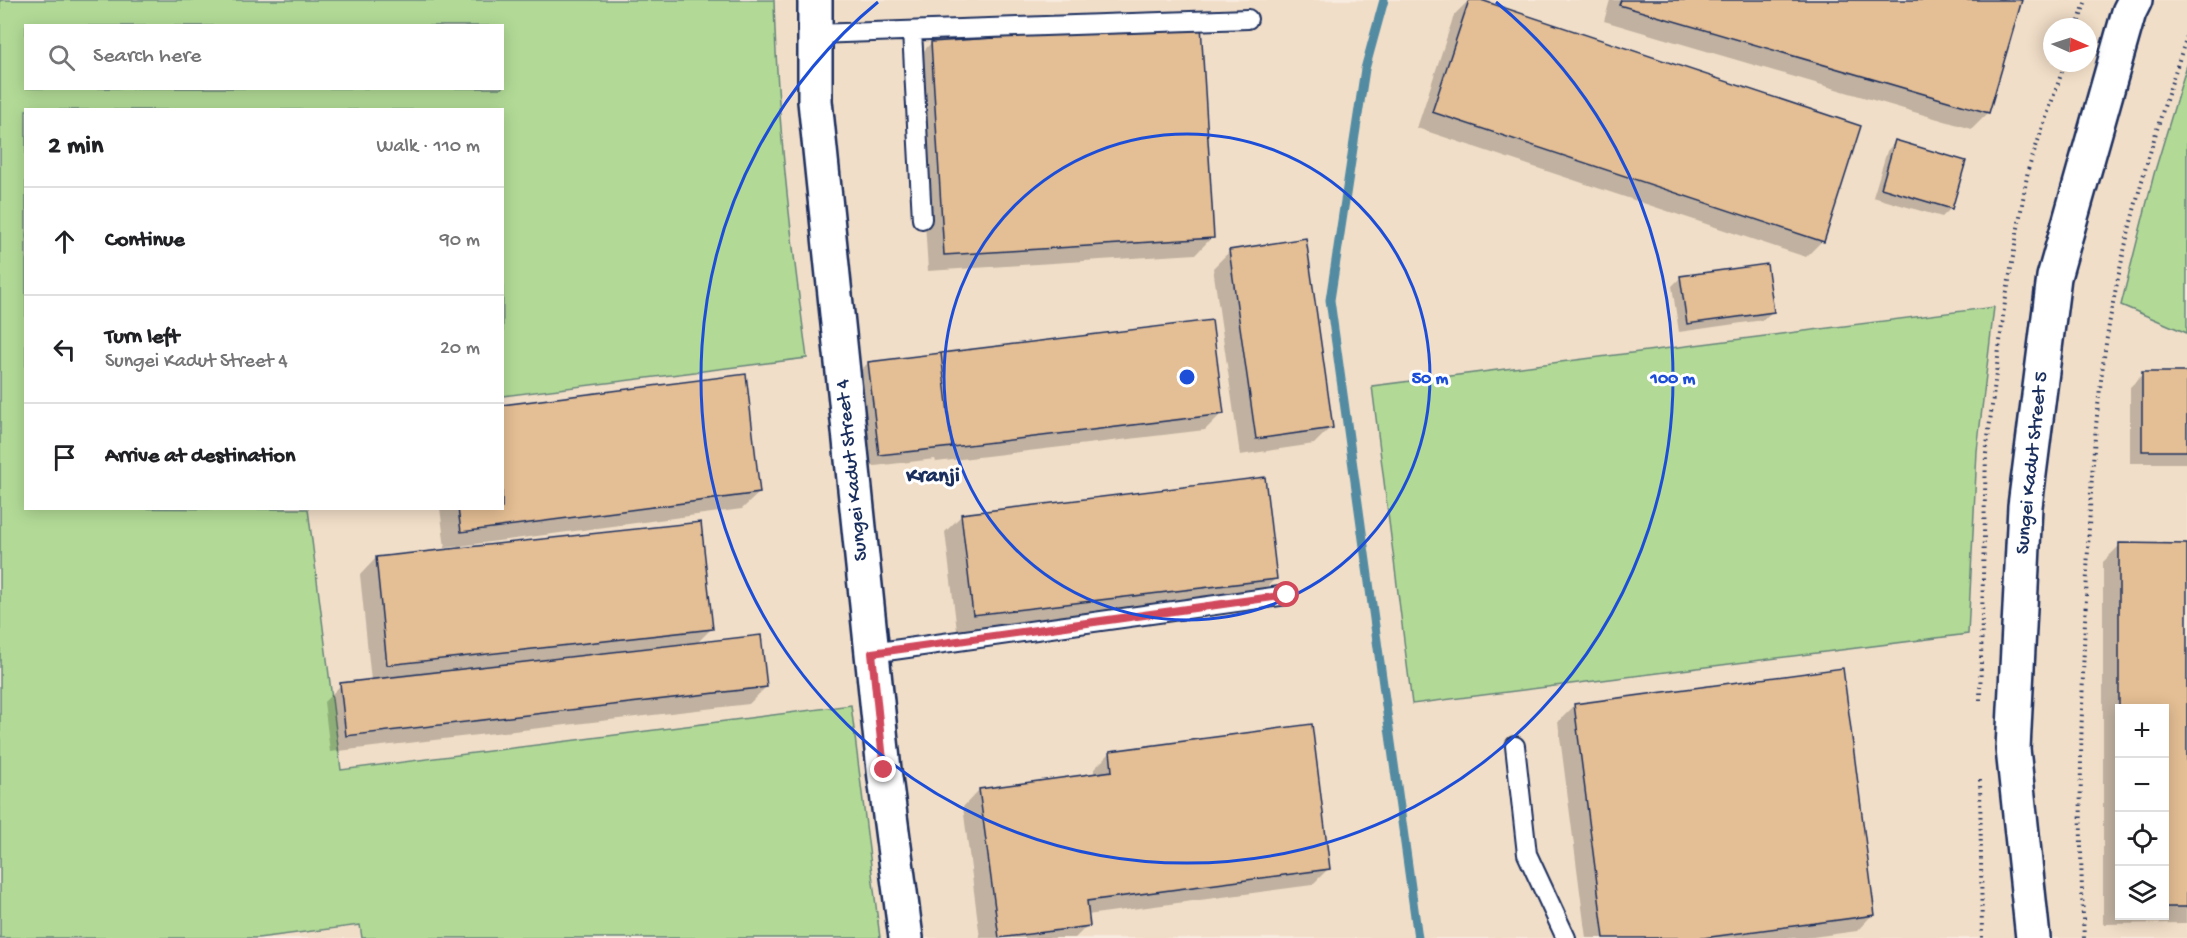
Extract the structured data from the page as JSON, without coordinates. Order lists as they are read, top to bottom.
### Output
{
  "streets": {
    "street": ["Sungei Kadut Street 5", "Sungei Kadut Street 4"]
  },
  "districts": ["Kranji"],
  "north": "right",
  "page": {
    "search": "Search here",
    "heading": ["2 min", "Walk · 110 m"],
    "list": [
      ["Continue", "90 m"],
      ["Turn left", "Sungei Kadut Street 4", "20 m"],
      "Arrive at destination"
    ],
    "map_buttons": ["+", "−"]
  },
  "rings": ["50 m", "100 m"]
}
